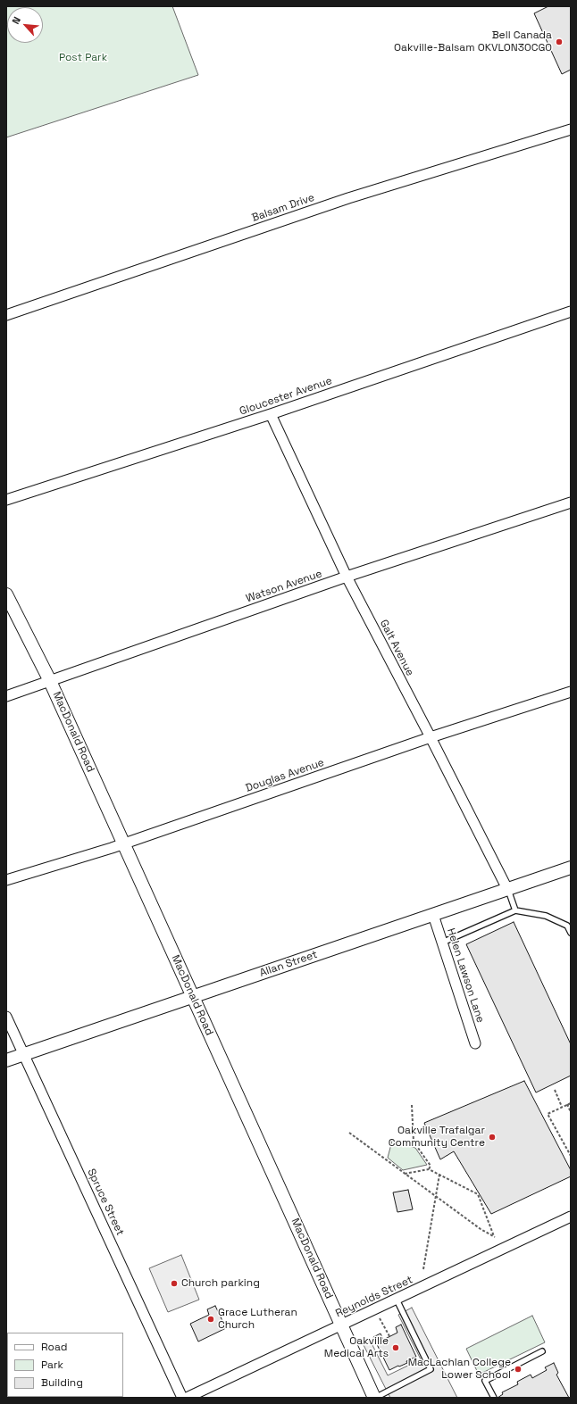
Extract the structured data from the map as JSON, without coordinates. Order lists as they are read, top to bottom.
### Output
{
  "streets": {
    "street": [
      "Balsam Drive",
      "Gloucester Avenue",
      "Watson Avenue",
      "Galt Avenue",
      "MacDonald Road",
      "Douglas Avenue",
      "Allan Street",
      "Helen Lawson Lane",
      "Spruce Street",
      "Reynolds Street"
    ]
  },
  "crossings": [
    ["Gloucester Avenue", "Galt Avenue"],
    ["Watson Avenue", "Galt Avenue"],
    ["Watson Avenue", "MacDonald Road"],
    ["Galt Avenue", "Douglas Avenue"],
    ["Galt Avenue", "Allan Street"],
    ["MacDonald Road", "Douglas Avenue"],
    ["MacDonald Road", "Allan Street"],
    ["MacDonald Road", "Reynolds Street"],
    ["Allan Street", "Helen Lawson Lane"],
    ["Allan Street", "Spruce Street"]
  ],
  "parks": ["Post Park"],
  "places": [
    "Bell Canada Oakville-Balsam OKVLON30CG0",
    "Oakville Trafalgar Community Centre",
    "Church parking",
    "Grace Lutheran Church",
    "Oakville Medical Arts",
    "MacLachlan College Lower School"
  ],
  "legend": ["Road", "Park", "Building"],
  "north": "top left"
}
